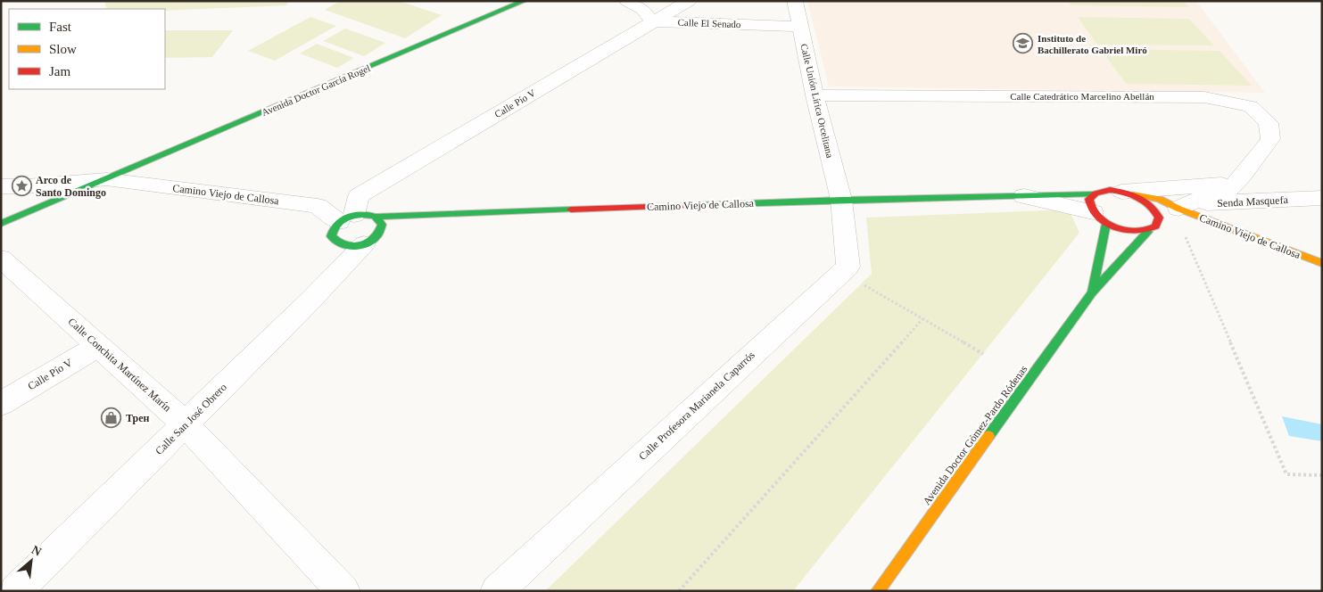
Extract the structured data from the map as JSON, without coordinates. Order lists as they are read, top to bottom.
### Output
{
  "streets": {
    "street": [
      "Calle El Senado",
      "Avenida Doctor García Rogel",
      "Calle Catedrático Marcelino Abellán",
      "Calle Unión Lírica Orcelitana",
      "Calle Pío V",
      "Camino Viejo de Callosa",
      "Senda Masquefa",
      "Calle Conchita Martínez Marín",
      "Calle Profesora Marianela Caparrós",
      "Calle San José Obrero",
      "Avenida Doctor Gómez-Pardo Ródenas"
    ]
  },
  "crossings": [
    ["Calle El Senado", "Calle Unión Lírica Orcelitana"],
    ["Calle El Senado", "Calle Pío V"],
    ["Avenida Doctor García Rogel", "Camino Viejo de Callosa"],
    ["Calle Catedrático Marcelino Abellán", "Calle Unión Lírica Orcelitana"],
    ["Calle Catedrático Marcelino Abellán", "Camino Viejo de Callosa"],
    ["Calle Catedrático Marcelino Abellán", "Senda Masquefa"],
    ["Calle Unión Lírica Orcelitana", "Camino Viejo de Callosa"],
    ["Calle Unión Lírica Orcelitana", "Calle Profesora Marianela Caparrós"],
    ["Calle Pío V", "Camino Viejo de Callosa"],
    ["Calle Pío V", "Calle Conchita Martínez Marín"],
    ["Camino Viejo de Callosa", "Senda Masquefa"],
    ["Camino Viejo de Callosa", "Calle Profesora Marianela Caparrós"],
    ["Camino Viejo de Callosa", "Avenida Doctor Gómez-Pardo Ródenas"],
    ["Calle Conchita Martínez Marín", "Calle San José Obrero"]
  ],
  "places": {
    "school or university": ["Instituto de Bachillerato Gabriel Miró"],
    "place": ["Arco de Santo Domingo"],
    "shop": ["Трен"]
  },
  "legend": ["Fast", "Slow", "Jam"],
  "north": "top right"
}
